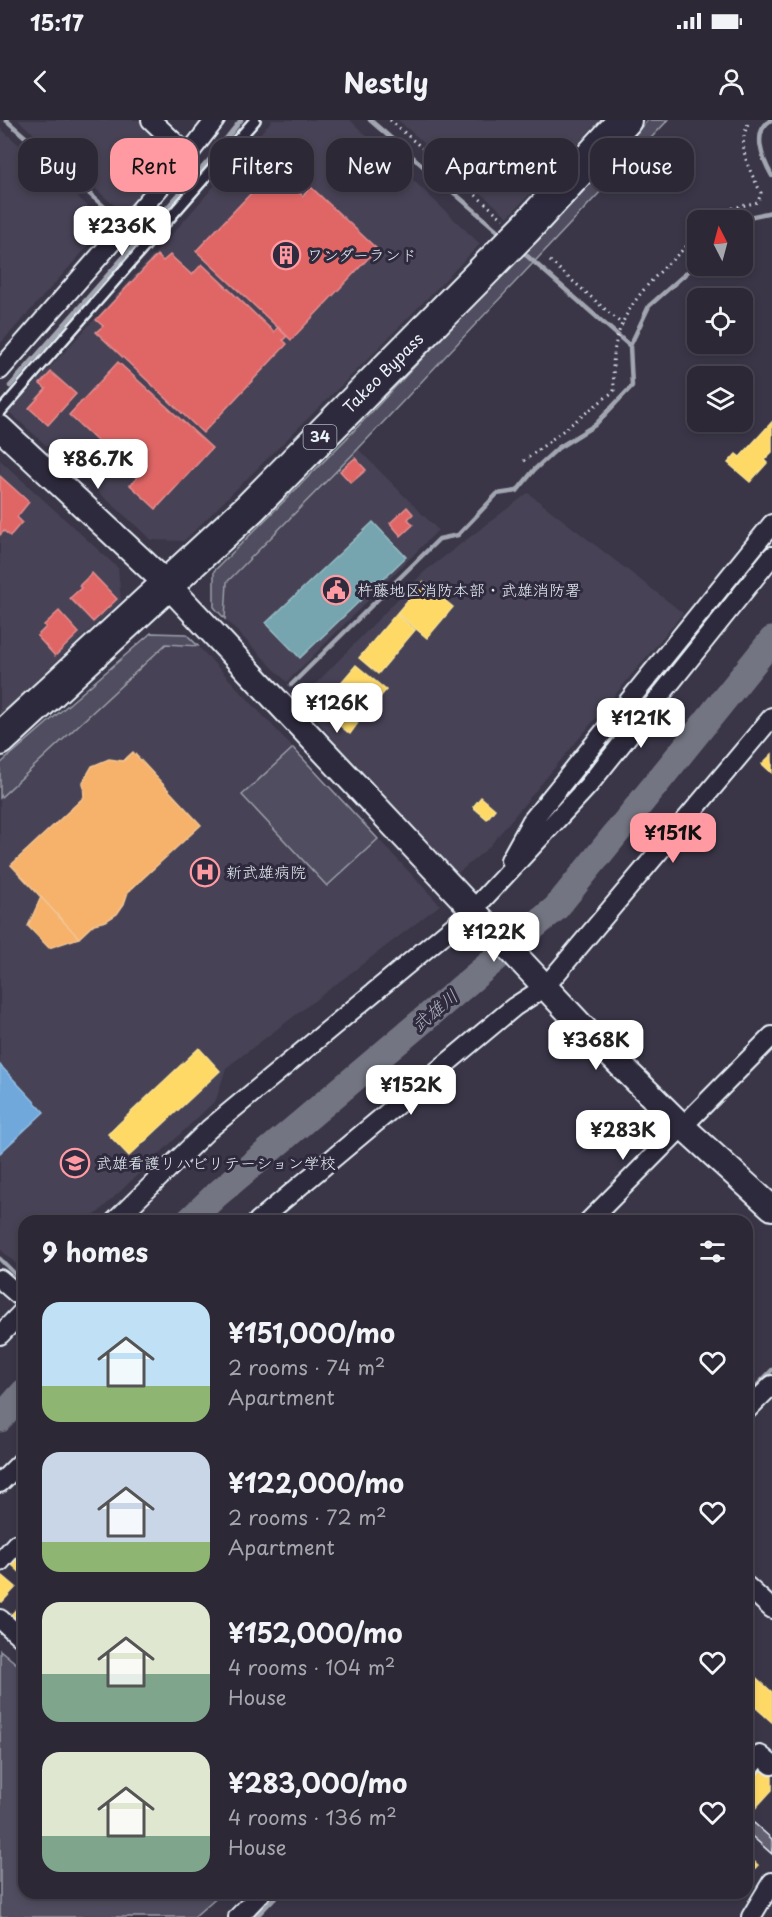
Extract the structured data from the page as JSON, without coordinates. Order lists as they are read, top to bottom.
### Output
{
  "streets": {
    "highway": ["Takeo Bypass", "34"]
  },
  "water": ["武雄川"],
  "places": {
    "building": ["ワンダーランド"],
    "public building": ["杵藤地区消防本部・武雄消防署"],
    "hospital": ["新武雄病院"],
    "school or university": ["武雄看護リハビリテーション学校"]
  },
  "north": "top",
  "page": {
    "status": "15:17",
    "header": "Nestly",
    "chip": [
      "Buy",
      "Rent",
      "Filters",
      "New",
      "Apartment",
      "House"
    ],
    "price": [
      "¥236K",
      "¥86.7K",
      "¥126K",
      "¥121K",
      "¥151K",
      "¥122K",
      "¥368K",
      "¥152K",
      "¥283K"
    ],
    "heading": "9 homes",
    "list": [
      {
        "name": "¥151,000/mo",
        "note": "2 rooms · 74 m² · Apartment"
      },
      {
        "name": "¥122,000/mo",
        "note": "2 rooms · 72 m² · Apartment"
      },
      {
        "name": "¥152,000/mo",
        "note": "4 rooms · 104 m² · House"
      },
      {
        "name": "¥283,000/mo",
        "note": "4 rooms · 136 m² · House"
      }
    ]
  }
}
